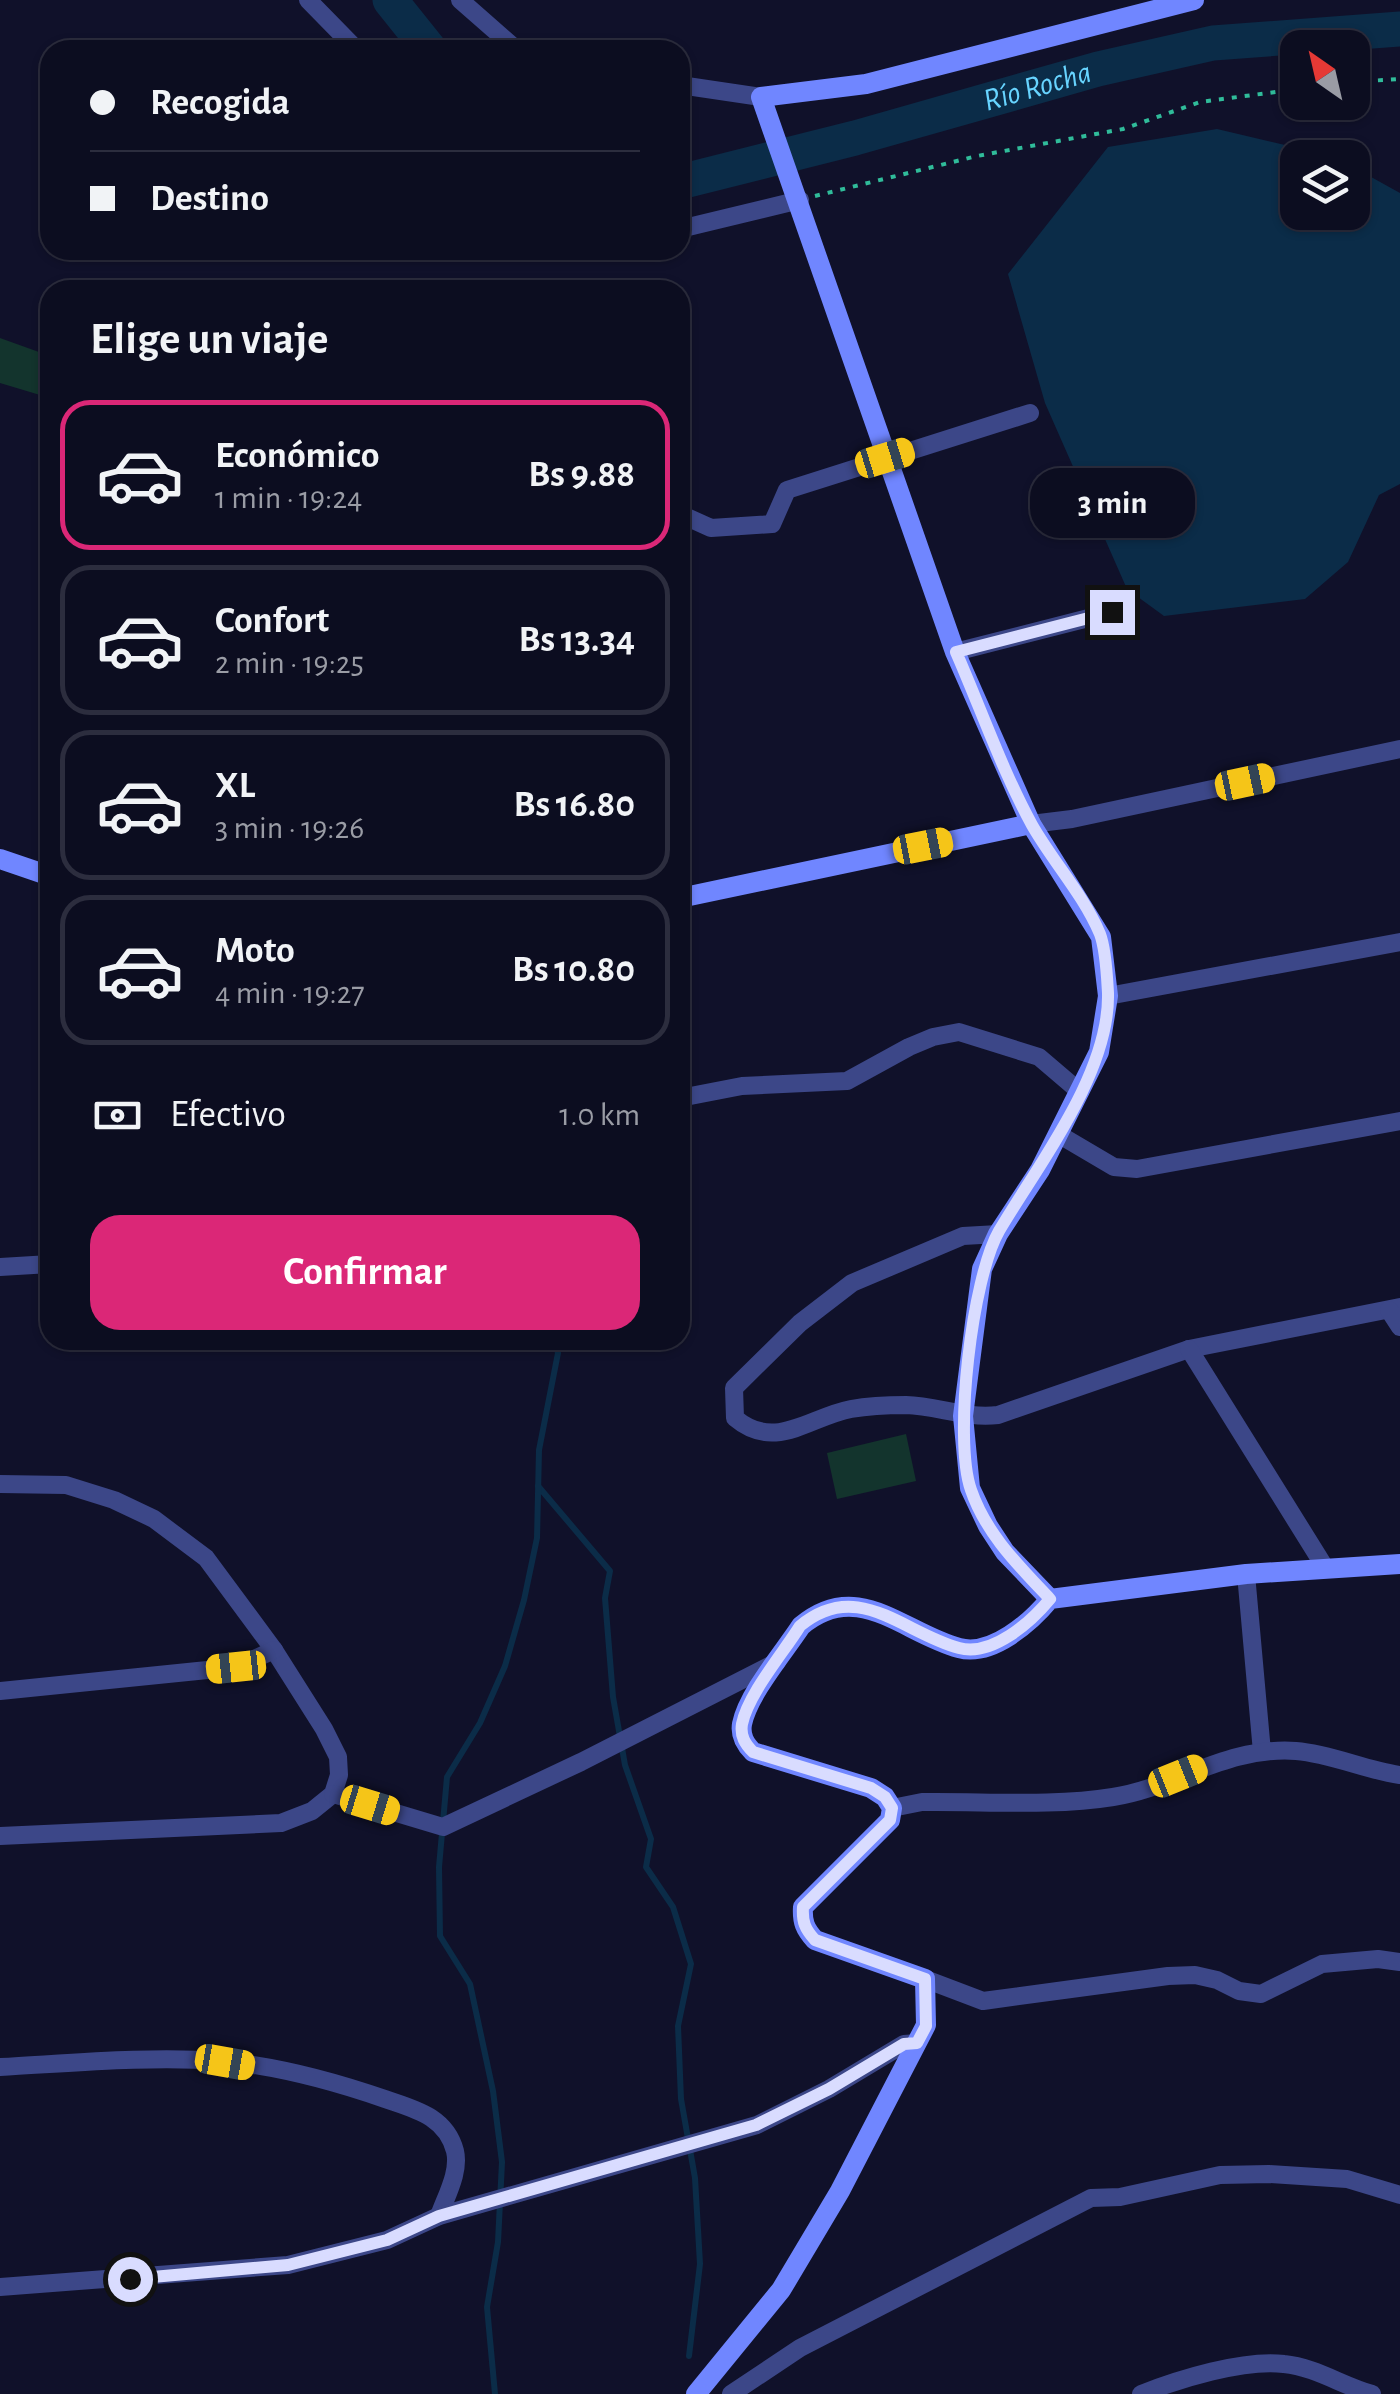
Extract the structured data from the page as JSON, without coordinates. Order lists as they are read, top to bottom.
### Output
{
  "water": ["Río Rocha"],
  "north": "top left",
  "page": {
    "banner": ["Recogida", "Destino"],
    "heading": "Elige un viaje",
    "list": [
      {
        "name": "Económico",
        "note": "1 min · 19:24",
        "value": "Bs 9.88"
      },
      {
        "name": "Confort",
        "note": "2 min · 19:25",
        "value": "Bs 13.34"
      },
      {
        "name": "XL",
        "note": "3 min · 19:26",
        "value": "Bs 16.80"
      },
      {
        "name": "Moto",
        "note": "4 min · 19:27",
        "value": "Bs 10.80"
      }
    ],
    "bubble": "3 min",
    "pay": ["Efectivo", "1.0 km"],
    "buttons": "Confirmar"
  }
}
